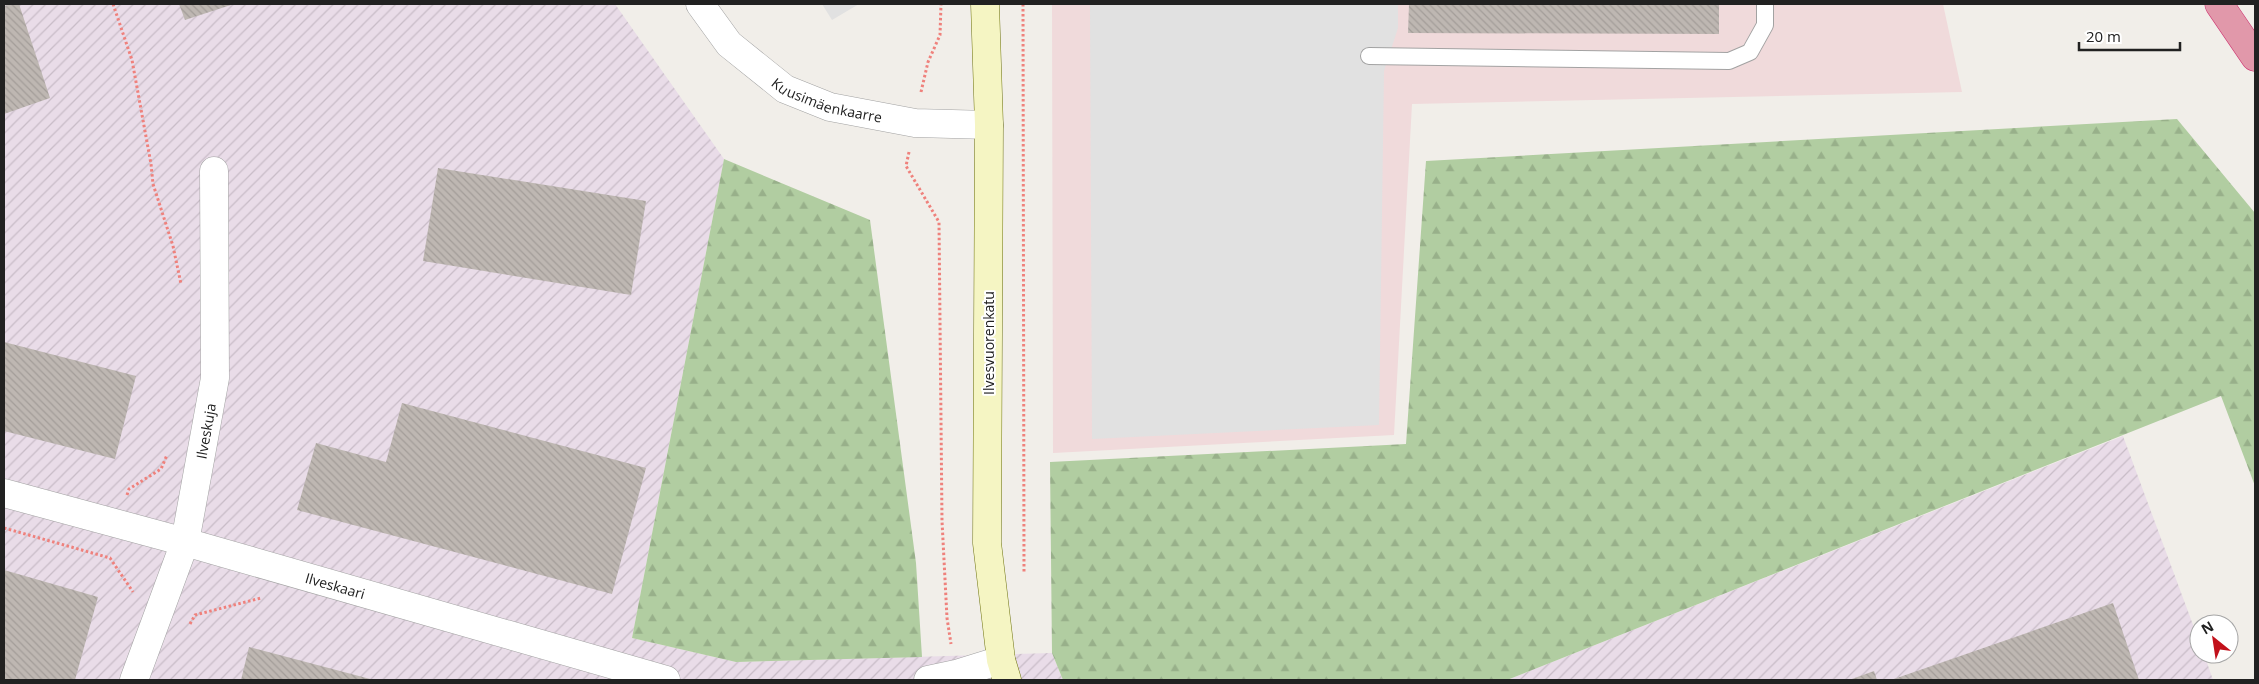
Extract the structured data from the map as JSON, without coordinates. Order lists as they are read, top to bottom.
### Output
{
  "streets": {
    "street": [
      "Kuusimäenkaarre",
      "Ilvesvuorenkatu",
      "Ilveskuja",
      "Ilveskaari"
    ]
  },
  "crossings": [
    ["Kuusimäenkaarre", "Ilvesvuorenkatu"],
    ["Ilveskuja", "Ilveskaari"]
  ],
  "scale_bar": "20 m",
  "north": "top left"
}
